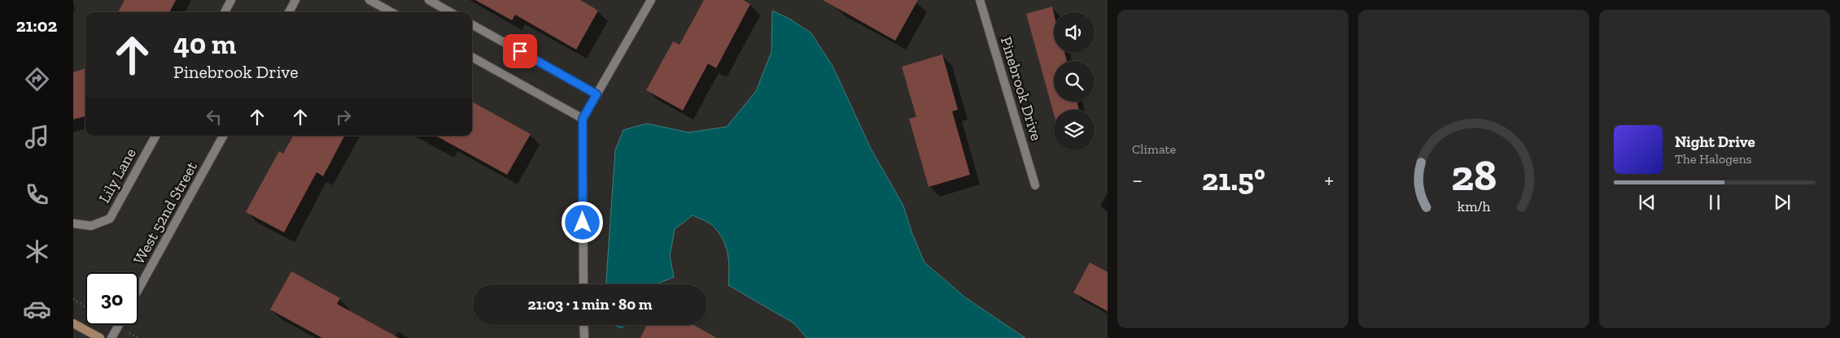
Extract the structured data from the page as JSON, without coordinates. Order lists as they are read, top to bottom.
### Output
{
  "streets": {
    "street": ["Pinebrook Drive", "Lily Lane", "West 52nd Street"]
  },
  "page": {
    "tabs": "21:02",
    "tile": "Climate",
    "turn": ["40 m", "Pinebrook Drive"],
    "song": ["Night Drive", "The Halogens"],
    "heat": ["−", "21.5°", "+"],
    "limit": "30",
    "trip": "21:03 · 1 min · 80 m",
    "gauge": ["28", "km/h"]
  }
}
